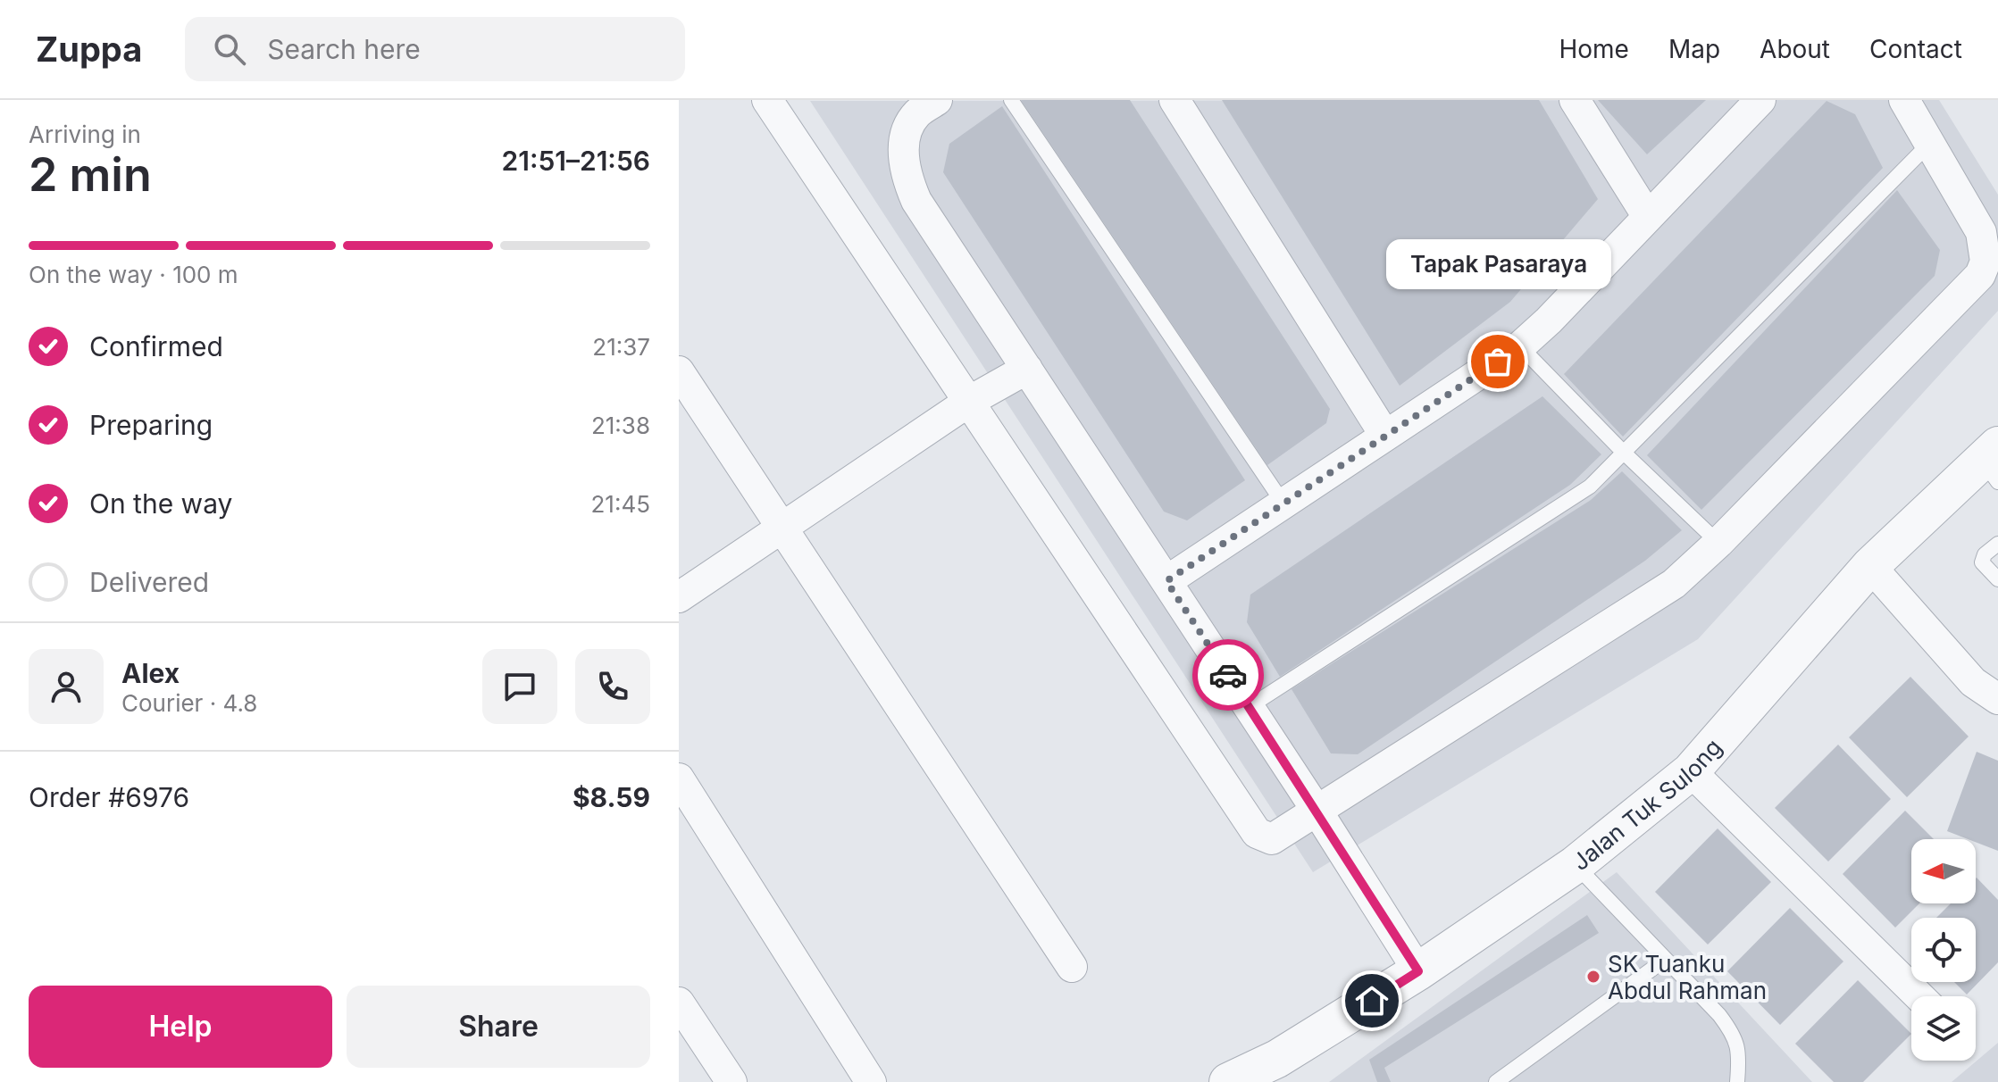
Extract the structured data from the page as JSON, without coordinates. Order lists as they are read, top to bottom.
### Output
{
  "streets": {
    "street": ["Jalan Tuk Sulong"]
  },
  "places": ["Tapak Pasaraya", "SK Tuanku Abdul Rahman"],
  "north": "left",
  "page": {
    "header": "Zuppa",
    "search": "Search here",
    "nav": [
      "Home",
      "Map",
      "About",
      "Contact"
    ],
    "heading": ["2 min", "Arriving in", "21:51–21:56"],
    "panel": [
      "Alex",
      "Courier · 4.8",
      "Order #6976",
      "$8.59"
    ],
    "bar": "On the way · 100 m",
    "bubble": "Tapak Pasaraya",
    "list": [
      ["Confirmed", "21:37"],
      ["Preparing", "21:38"],
      ["On the way", "21:45"],
      "Delivered"
    ],
    "buttons": ["Help", "Share"]
  }
}
